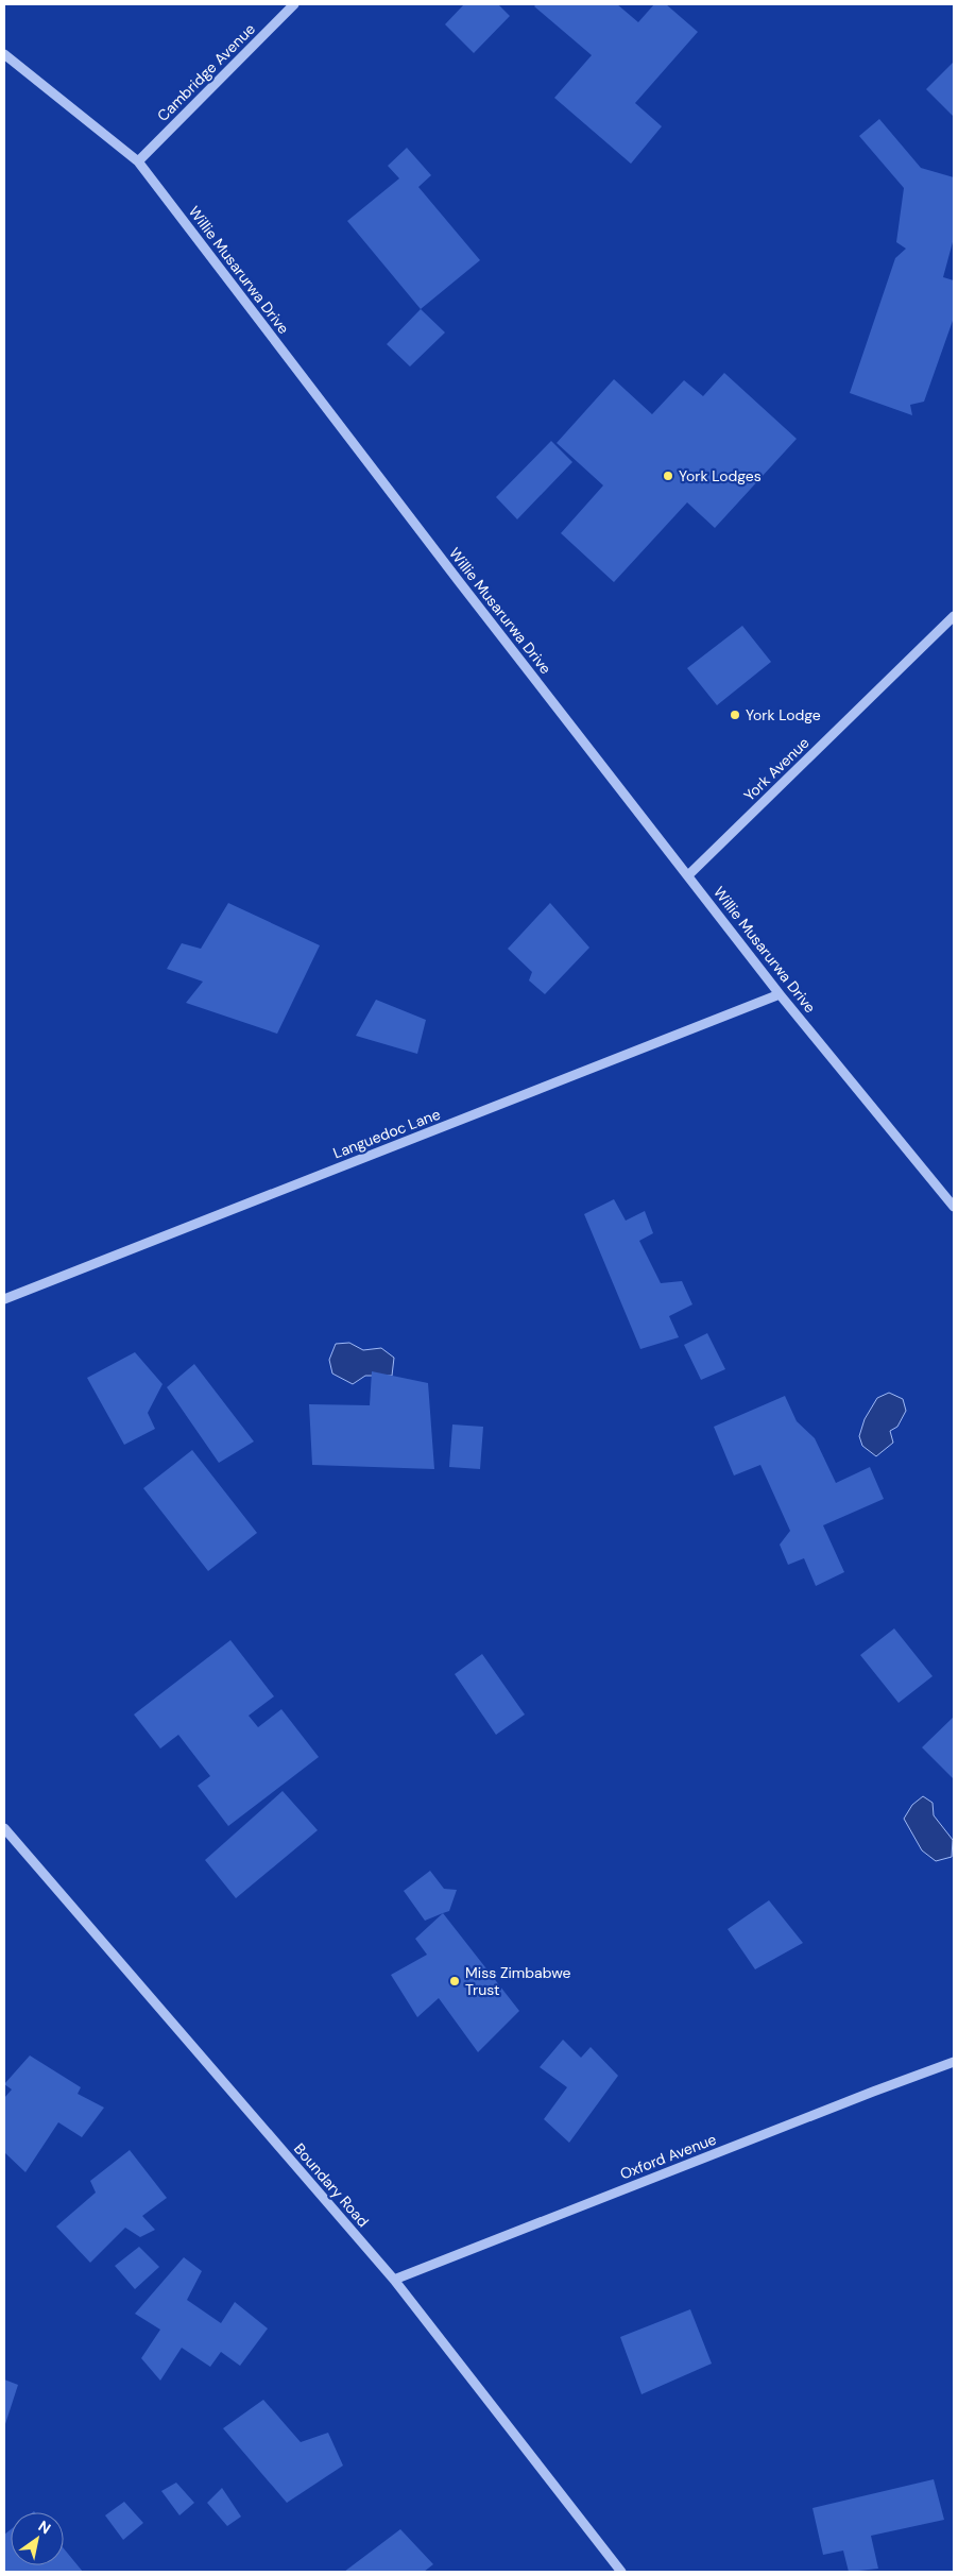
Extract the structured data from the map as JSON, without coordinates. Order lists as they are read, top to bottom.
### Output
{
  "streets": {
    "street": [
      "Cambridge Avenue",
      "Willie Musarurwa Drive",
      "York Avenue",
      "Languedoc Lane",
      "Oxford Avenue",
      "Boundary Road"
    ]
  },
  "crossings": [
    ["Cambridge Avenue", "Willie Musarurwa Drive"],
    ["Willie Musarurwa Drive", "York Avenue"],
    ["Willie Musarurwa Drive", "Languedoc Lane"],
    ["Oxford Avenue", "Boundary Road"]
  ],
  "places": ["York Lodges", "York Lodge", "Miss Zimbabwe Trust"],
  "north": "top right"
}
